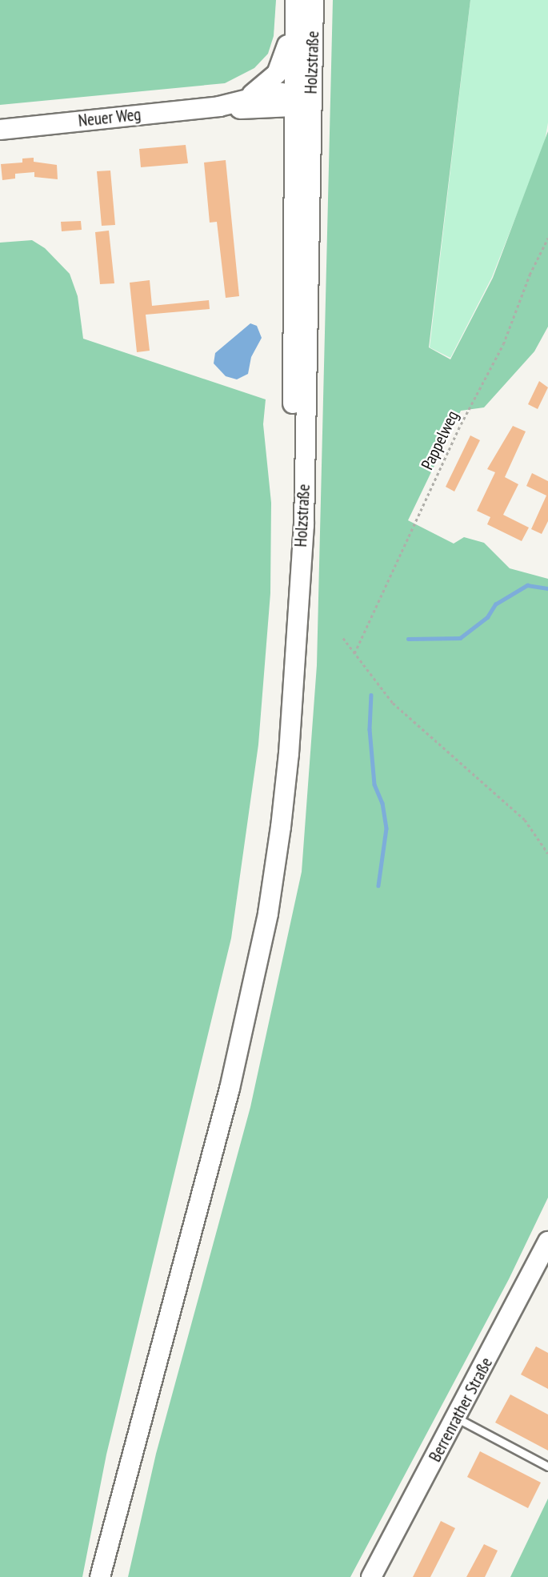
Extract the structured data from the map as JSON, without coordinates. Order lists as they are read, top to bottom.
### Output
{
  "streets": {
    "main road": ["Holzstraße", "Neuer Weg", "Berrenrather Straße"],
    "path": ["Pappelweg"]
  },
  "crossings": [
    ["Holzstraße", "Neuer Weg"]
  ]
}
